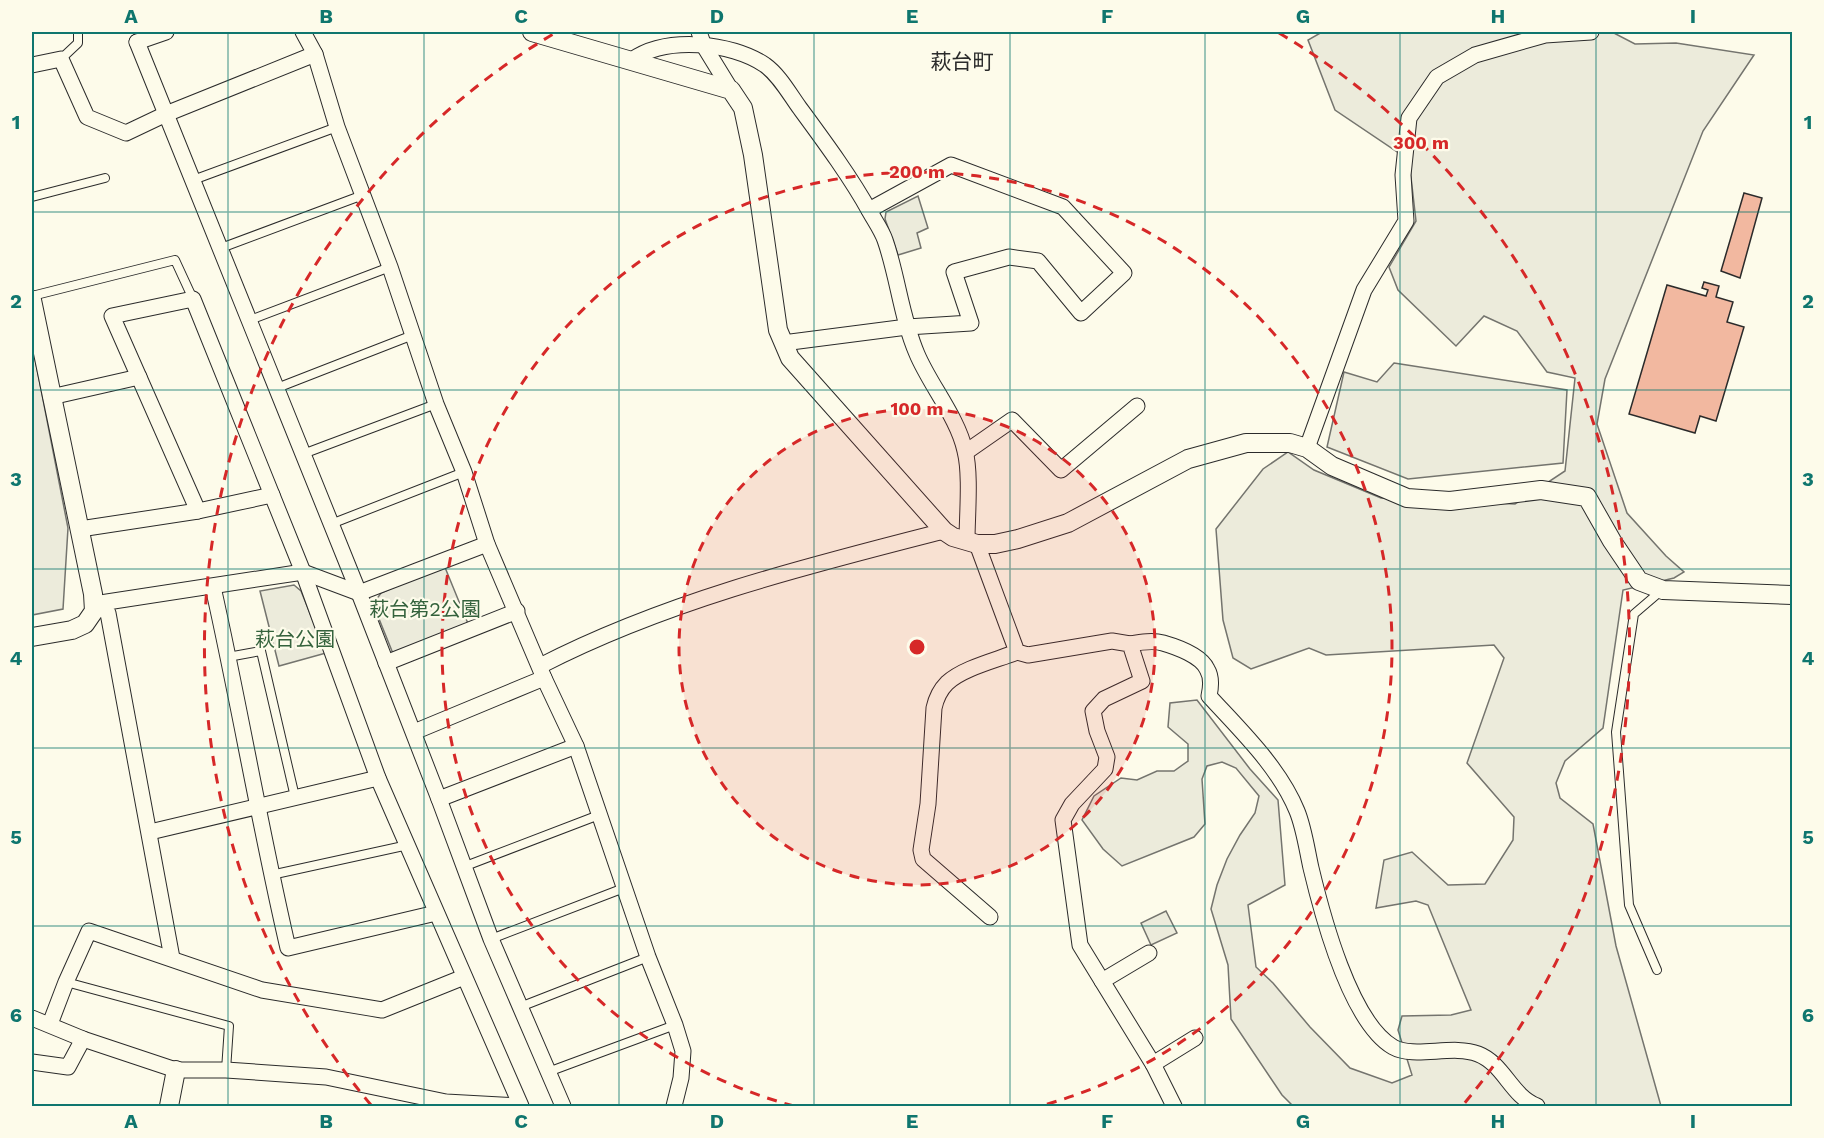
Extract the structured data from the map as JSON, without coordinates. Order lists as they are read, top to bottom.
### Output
{
  "districts": ["萩台町"],
  "parks": ["萩台第2公園", "萩台公園"],
  "grid": {
    "columns": [
      "A",
      "B",
      "C",
      "D",
      "E",
      "F",
      "G",
      "H",
      "I"
    ],
    "rows": [
      "1",
      "2",
      "3",
      "4",
      "5",
      "6"
    ]
  },
  "rings": ["300 m", "200 m", "100 m"]
}
